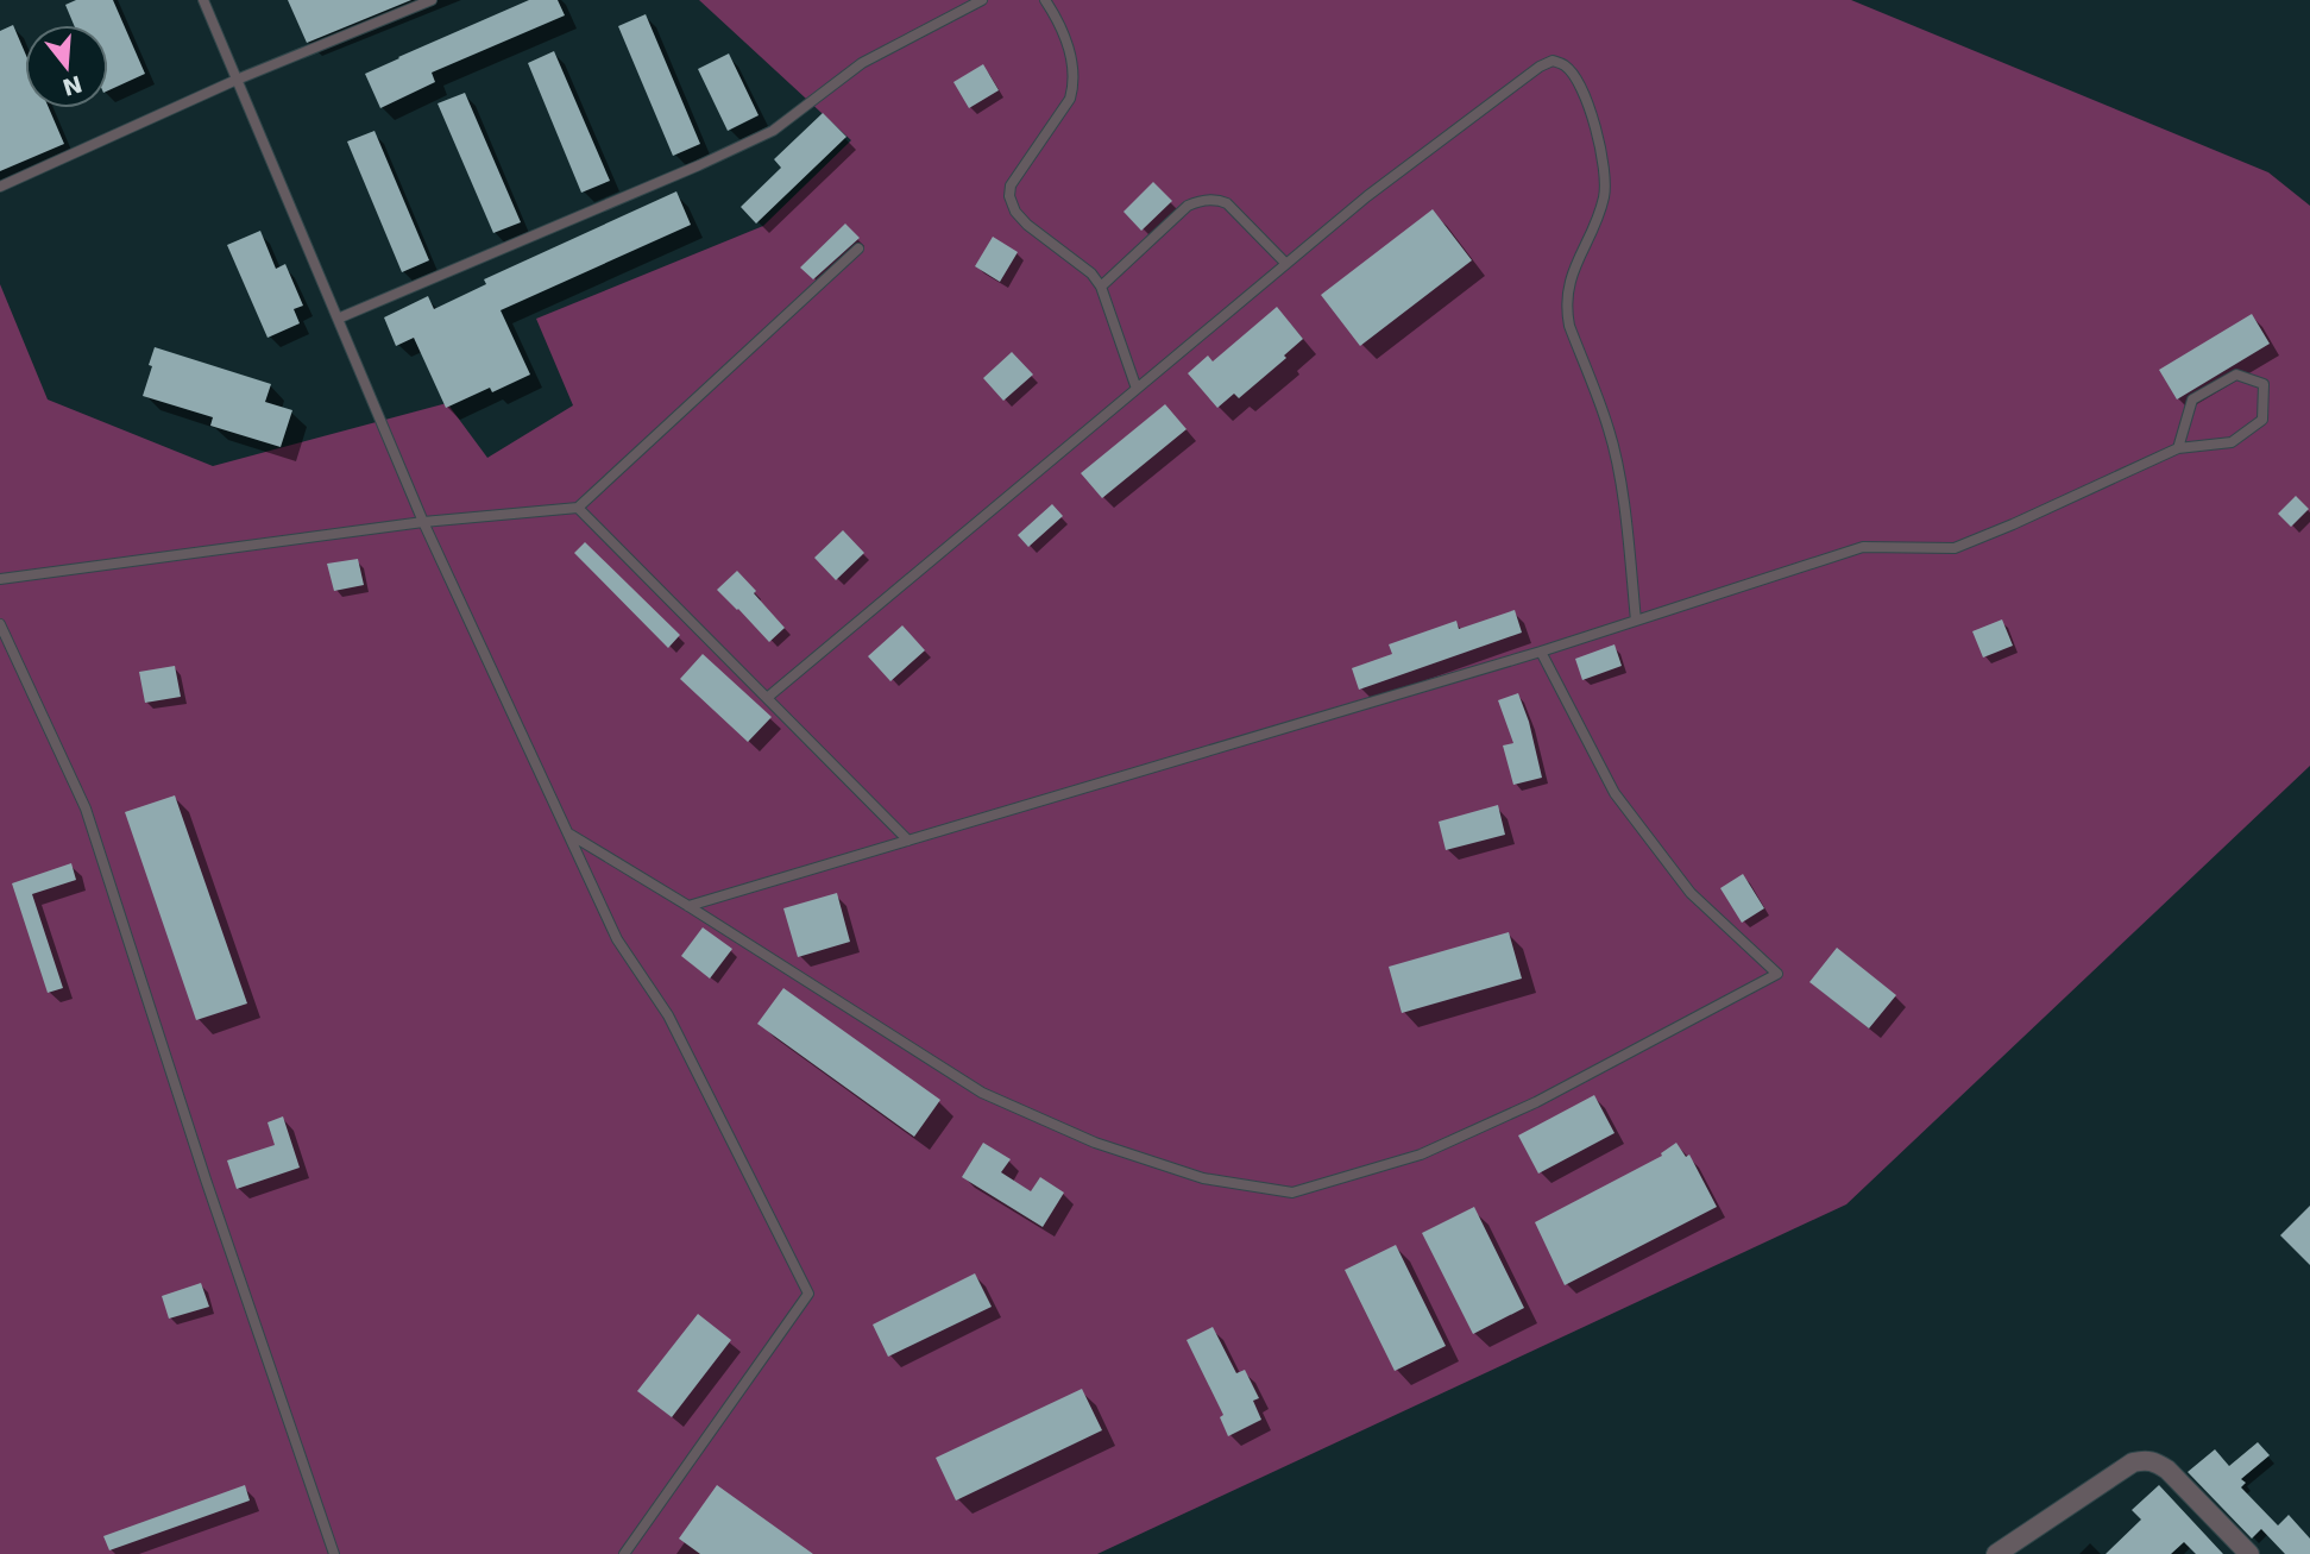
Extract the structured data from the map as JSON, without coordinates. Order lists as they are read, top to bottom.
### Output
{
  "north": "bottom"
}
